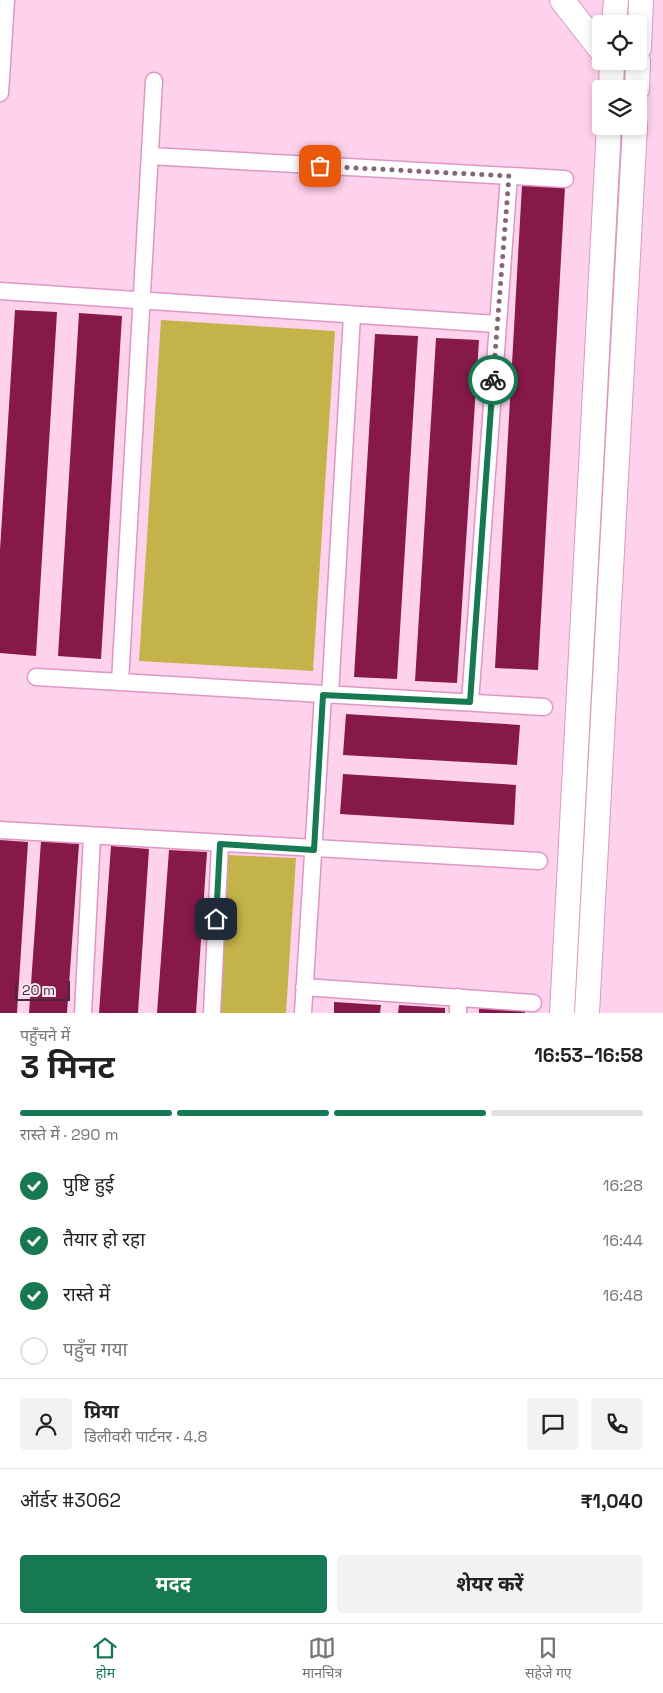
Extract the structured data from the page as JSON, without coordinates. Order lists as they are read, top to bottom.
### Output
{
  "scale_bar": "20 m",
  "page": {
    "scale": "20 m",
    "heading": ["3 मिनट", "पहुँचने में", "16:53–16:58"],
    "panel": [
      "प्रिया",
      "डिलीवरी पार्टनर · 4.8",
      "ऑर्डर #3062",
      "₹1,040"
    ],
    "bar": "रास्ते में · 290 m",
    "list": [
      ["पुष्टि हुई", "16:28"],
      ["तैयार हो रहा", "16:44"],
      ["रास्ते में", "16:48"],
      "पहुँच गया"
    ],
    "buttons": ["मदद", "शेयर करें"],
    "tabs": ["होम", "मानचित्र", "सहेजे गए"]
  }
}
